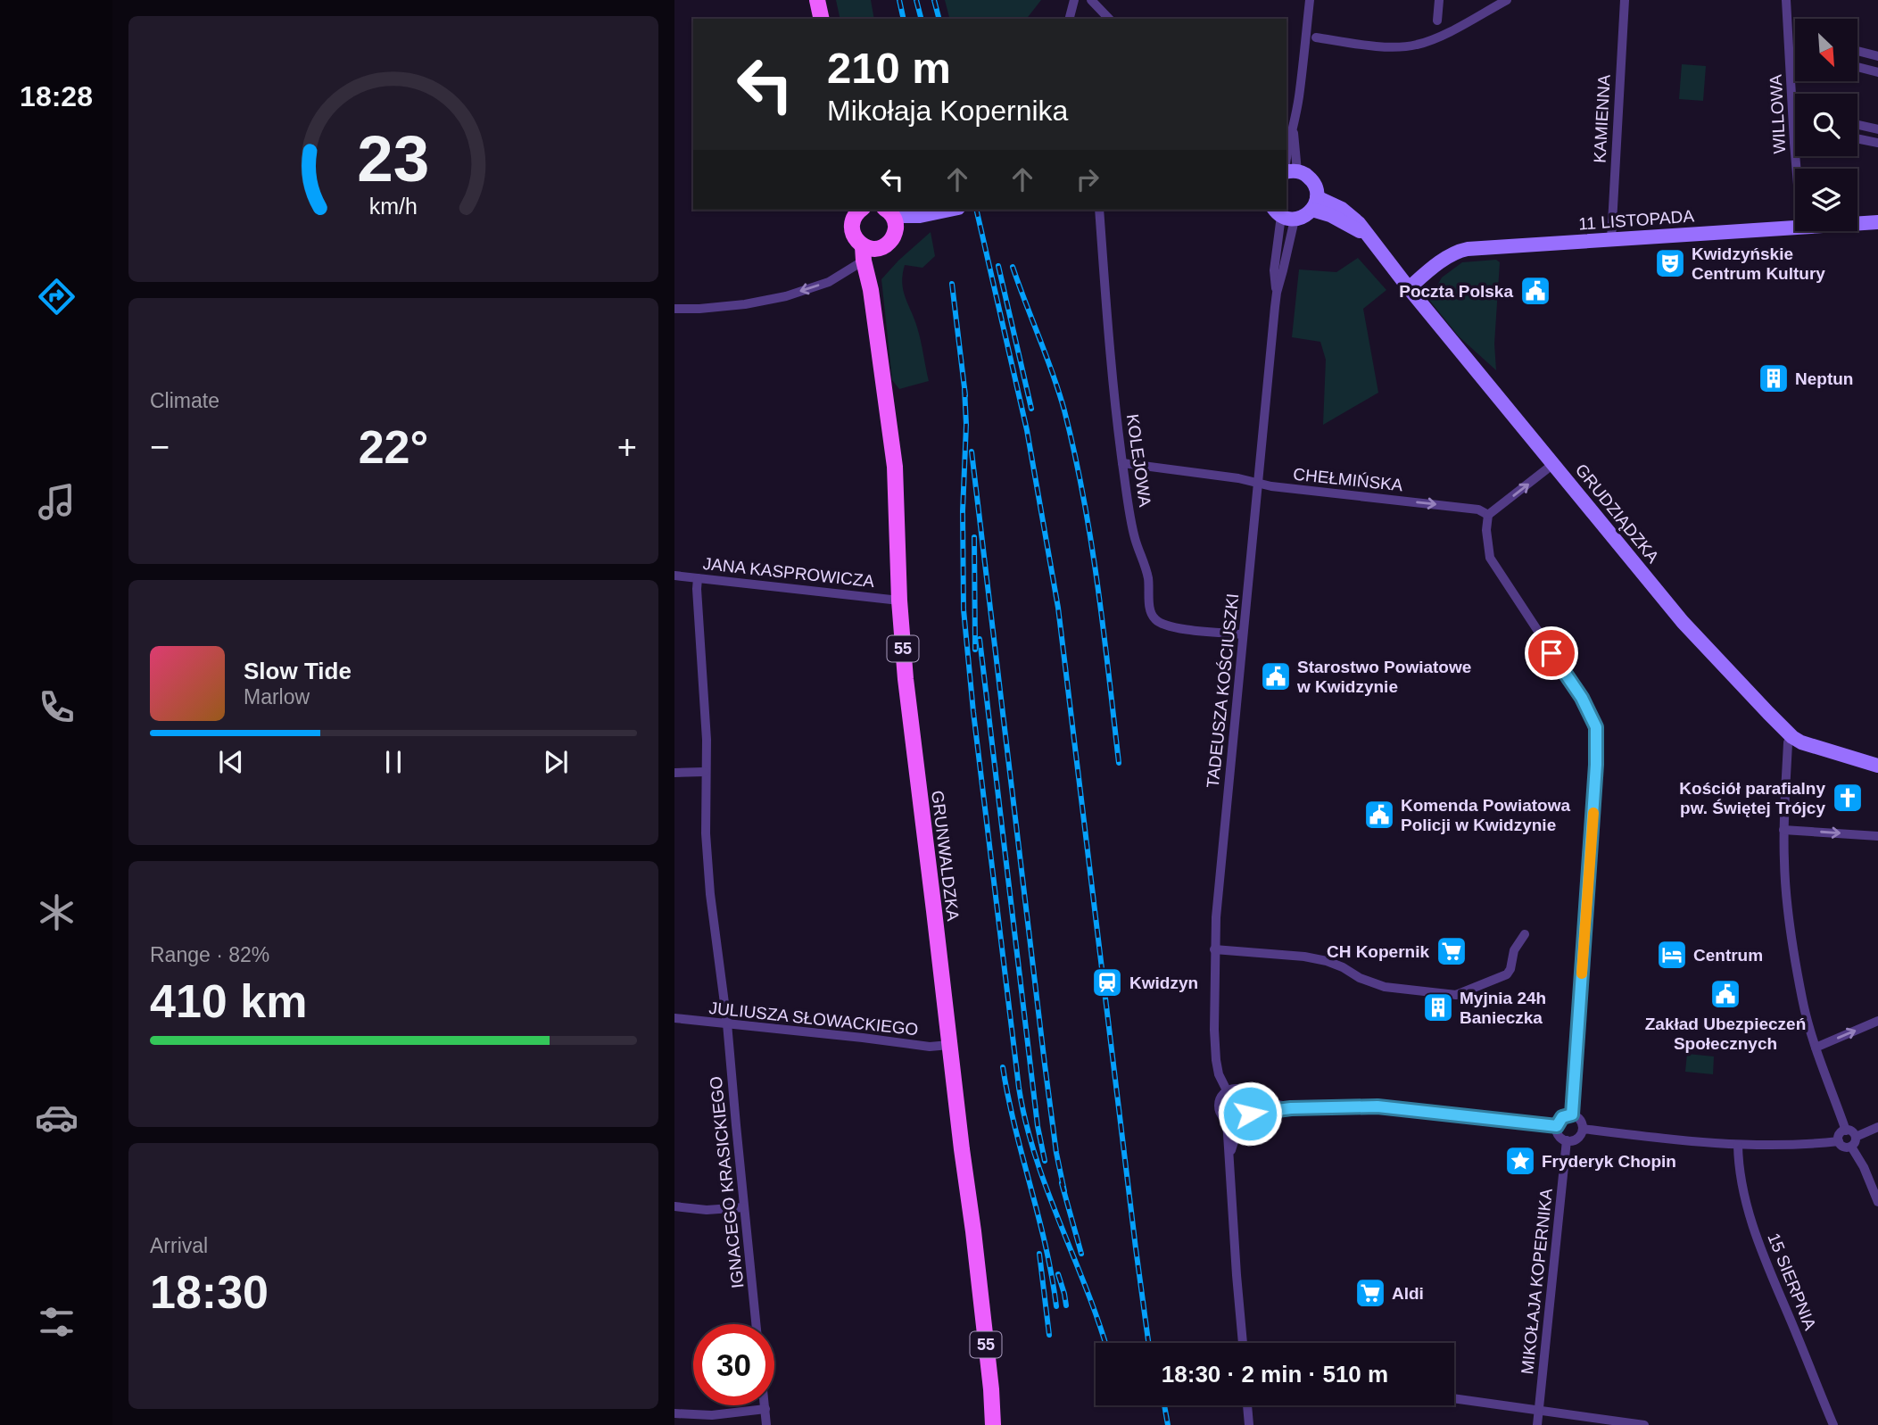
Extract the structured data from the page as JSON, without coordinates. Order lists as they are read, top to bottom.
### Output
{
  "streets": {
    "main road": ["55", "GRUNWALDZKA"],
    "street": [
      "WILLOWA",
      "KAMIENNA",
      "11 LISTOPADA",
      "KOLEJOWA",
      "CHEŁMIŃSKA",
      "GRUDZIĄDZKA",
      "JANA KASPROWICZA",
      "TADEUSZA KOŚCIUSZKI",
      "JULIUSZA SŁOWACKIEGO",
      "IGNACEGO KRASICKIEGO",
      "MIKOŁAJA KOPERNIKA",
      "15 SIERPNIA"
    ]
  },
  "crossings": [
    ["KAMIENNA", "11 LISTOPADA"],
    ["11 LISTOPADA", "GRUDZIĄDZKA"],
    ["KOLEJOWA", "CHEŁMIŃSKA"],
    ["KOLEJOWA", "TADEUSZA KOŚCIUSZKI"],
    ["CHEŁMIŃSKA", "TADEUSZA KOŚCIUSZKI"],
    ["JANA KASPROWICZA", "GRUNWALDZKA"],
    ["JANA KASPROWICZA", "IGNACEGO KRASICKIEGO"],
    ["55", "GRUNWALDZKA"],
    ["GRUNWALDZKA", "JULIUSZA SŁOWACKIEGO"],
    ["JULIUSZA SŁOWACKIEGO", "IGNACEGO KRASICKIEGO"]
  ],
  "one_way": ["CHEŁMIŃSKA"],
  "places": {
    "theatre": ["Kwidzyńskie Centrum Kultury"],
    "public building": [
      "Poczta Polska",
      "Starostwo Powiatowe w Kwidzynie",
      "Komenda Powiatowa Policji w Kwidzynie",
      "Zakład Ubezpieczeń Społecznych"
    ],
    "building": ["Neptun", "Myjnia 24h Banieczka"],
    "church": ["Kościół parafialny pw. Świętej Trójcy"],
    "supermarket": ["CH Kopernik", "Aldi"],
    "hotel": ["Centrum"],
    "station": ["Kwidzyn"],
    "place": ["Fryderyk Chopin"]
  },
  "north": "bottom right",
  "page": {
    "tabs": "18:28",
    "turn": ["210 m", "Mikołaja Kopernika"],
    "tile": [
      "Climate",
      ["Range · 82%", "410 km"],
      ["Arrival", "18:30"]
    ],
    "heat": ["−", "22°", "+"],
    "song": ["Slow Tide", "Marlow"],
    "limit": "30",
    "trip": "18:30 · 2 min · 510 m",
    "gauge": ["23", "km/h"]
  }
}
